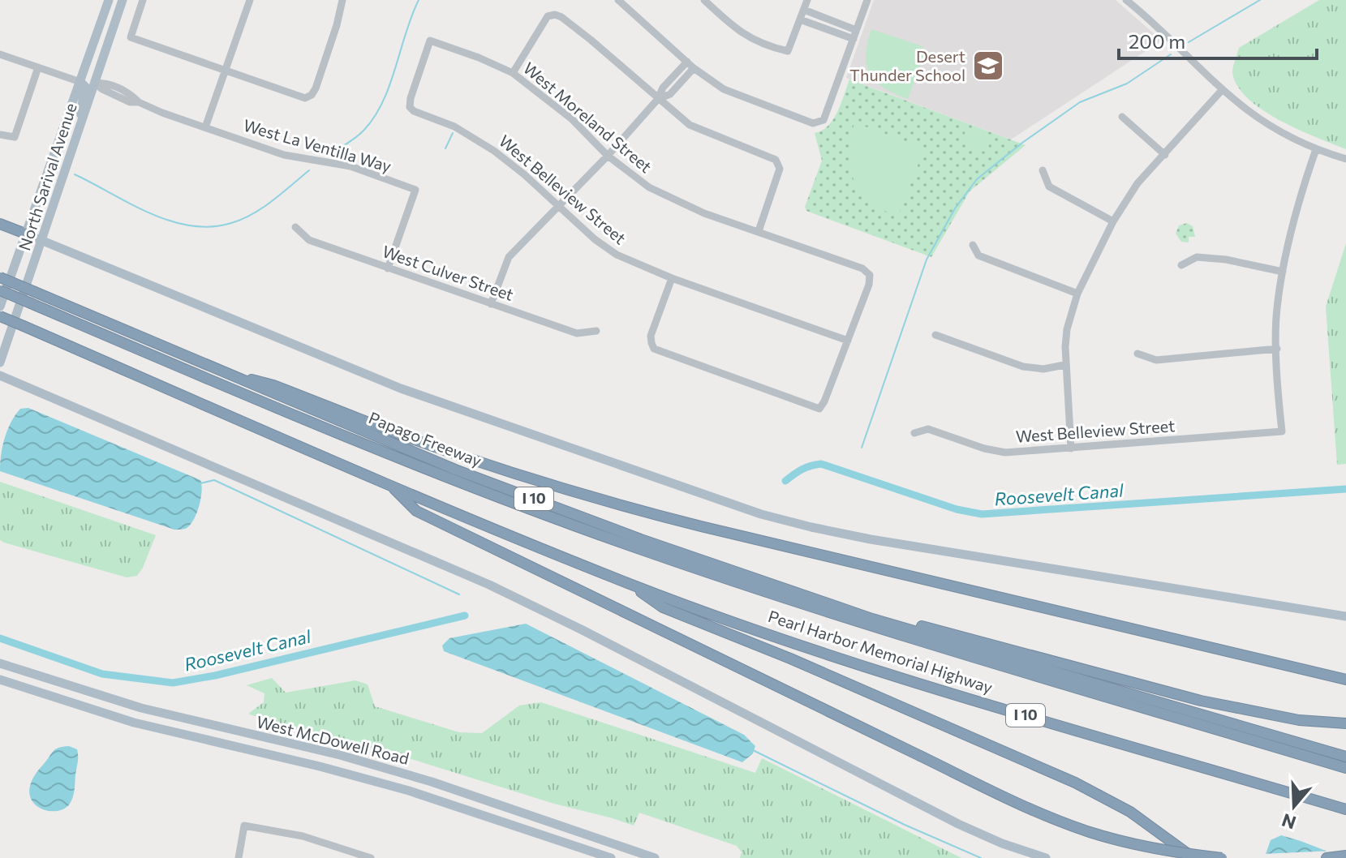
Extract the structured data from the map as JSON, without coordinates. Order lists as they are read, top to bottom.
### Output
{
  "streets": {
    "highway": ["Papago Freeway", "I 10", "Pearl Harbor Memorial Highway"],
    "main road": ["North Sarival Avenue", "West McDowell Road"],
    "street": [
      "West Moreland Street",
      "West La Ventilla Way",
      "West Belleview Street",
      "West Culver Street"
    ]
  },
  "crossings": [
    ["West Moreland Street", "West Belleview Street"],
    ["West La Ventilla Way", "North Sarival Avenue"],
    ["West La Ventilla Way", "West Culver Street"],
    ["Papago Freeway", "Pearl Harbor Memorial Highway"],
    ["I 10", "Pearl Harbor Memorial Highway"]
  ],
  "water": ["Roosevelt Canal"],
  "places": {
    "school or university": ["Desert Thunder School"]
  },
  "scale_bar": "200 m",
  "north": "bottom"
}
